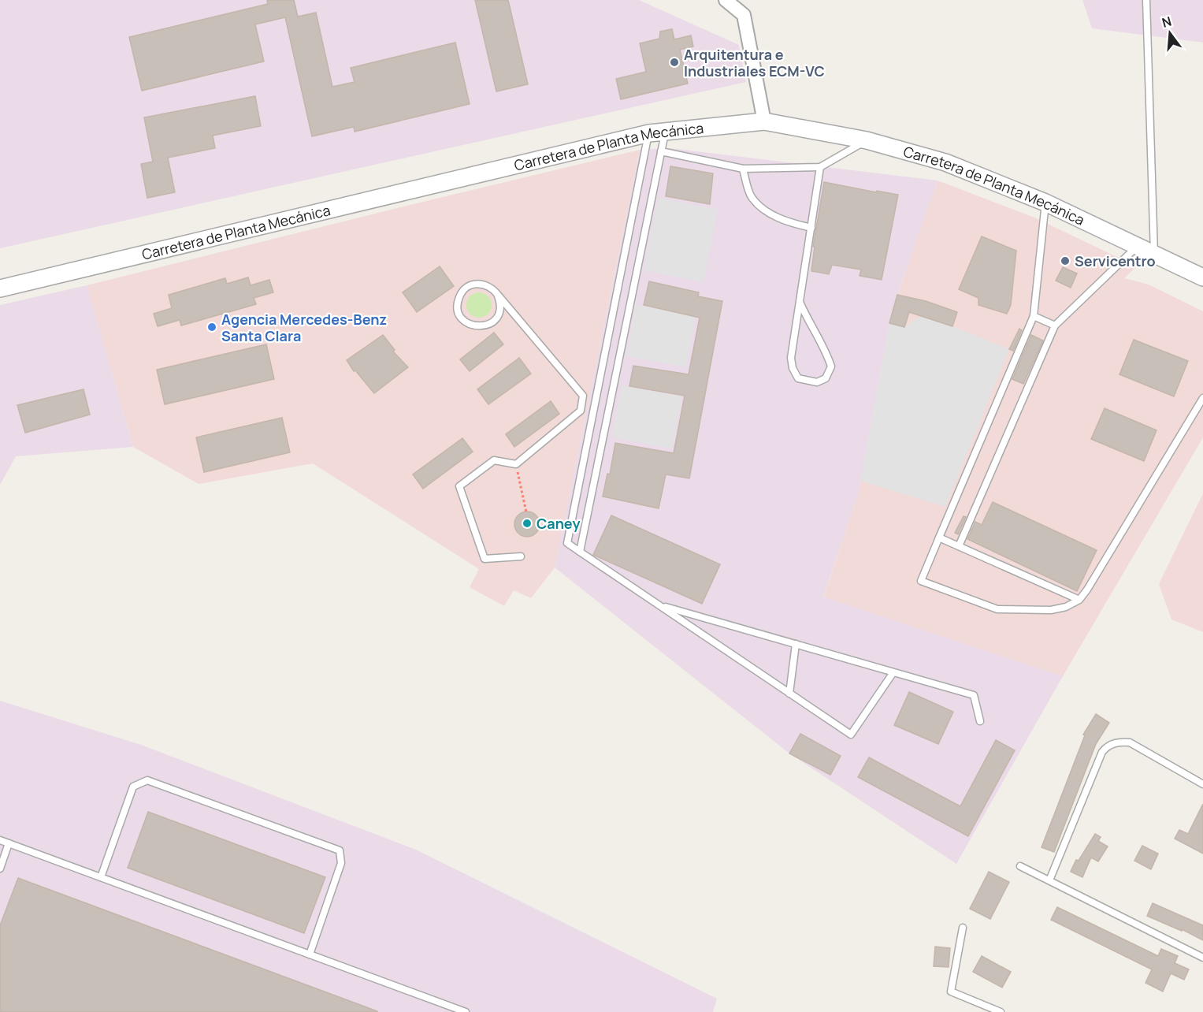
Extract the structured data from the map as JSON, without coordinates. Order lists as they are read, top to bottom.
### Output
{
  "streets": {
    "street": ["Carretera de Planta Mecánica"]
  },
  "places": [
    "Arquitentura e Industriales ECM-VC",
    "Servicentro",
    "Agencia Mercedes-Benz Santa Clara",
    "Caney"
  ],
  "north": "top"
}
